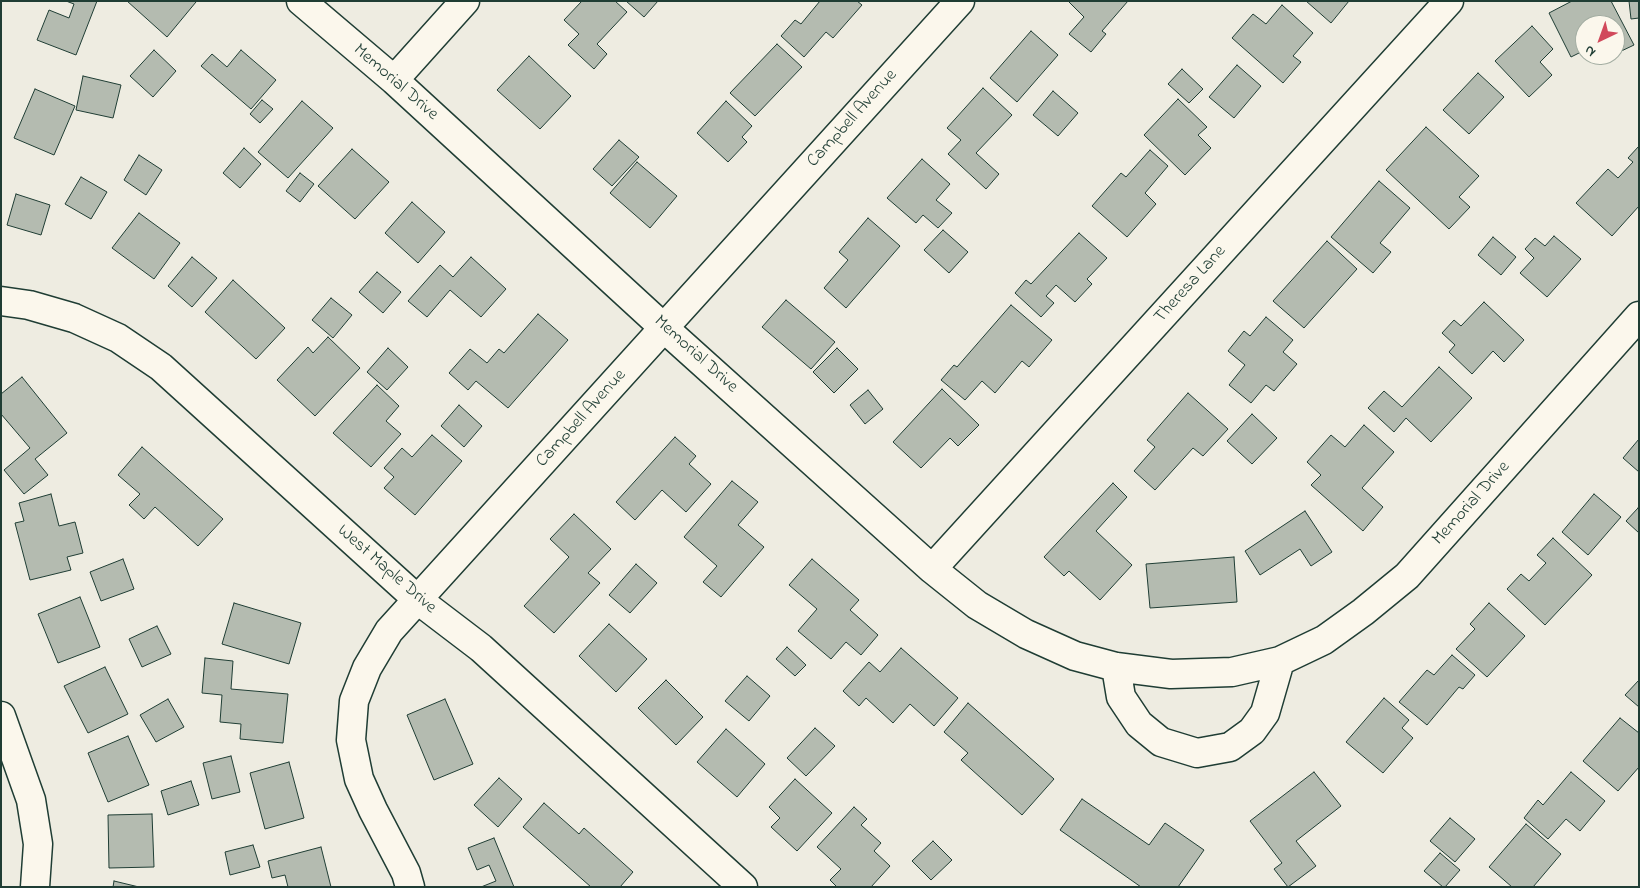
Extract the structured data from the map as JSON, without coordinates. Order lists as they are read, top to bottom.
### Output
{
  "streets": {
    "street": [
      "Memorial Drive",
      "Campbell Avenue",
      "Theresa Lane",
      "West Maple Drive"
    ]
  },
  "crossings": [
    ["Memorial Drive", "Campbell Avenue"],
    ["Memorial Drive", "Theresa Lane"],
    ["Campbell Avenue", "West Maple Drive"]
  ],
  "north": "bottom left"
}
